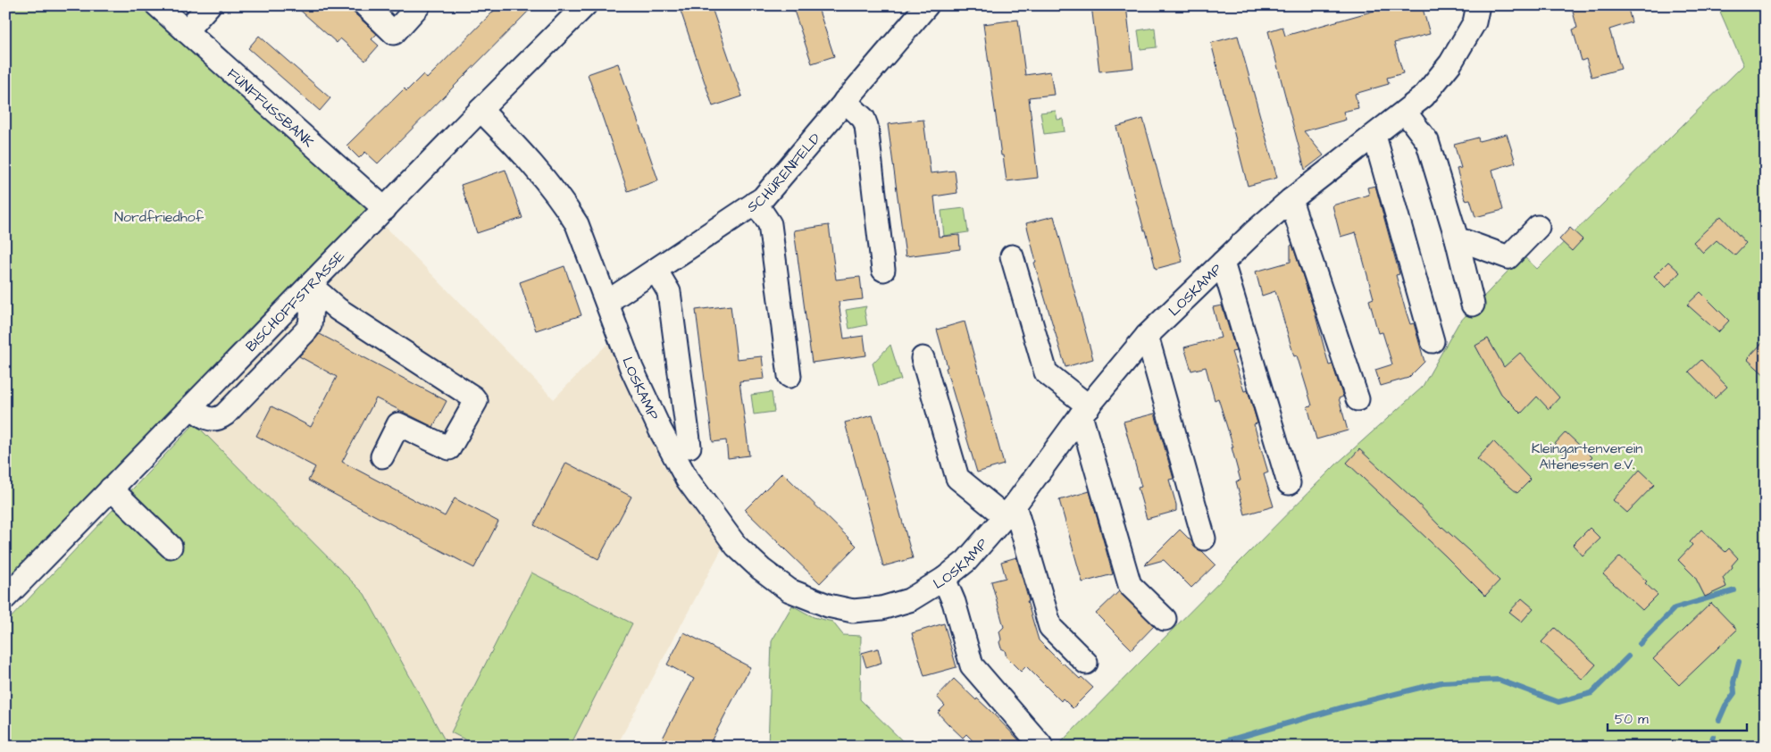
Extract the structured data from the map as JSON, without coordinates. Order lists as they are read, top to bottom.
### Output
{
  "streets": {
    "street": [
      "FÜNFFUSSBANK",
      "SCHÜRENFELD",
      "LOSKAMP",
      "BISCHOFFSTRASSE"
    ]
  },
  "crossings": [
    ["FÜNFFUSSBANK", "BISCHOFFSTRASSE"],
    ["SCHÜRENFELD", "LOSKAMP"],
    ["LOSKAMP", "BISCHOFFSTRASSE"]
  ],
  "parks": ["Nordfriedhof", "Kleingartenverein Altenessen e.V."],
  "scale_bar": "50 m"
}
